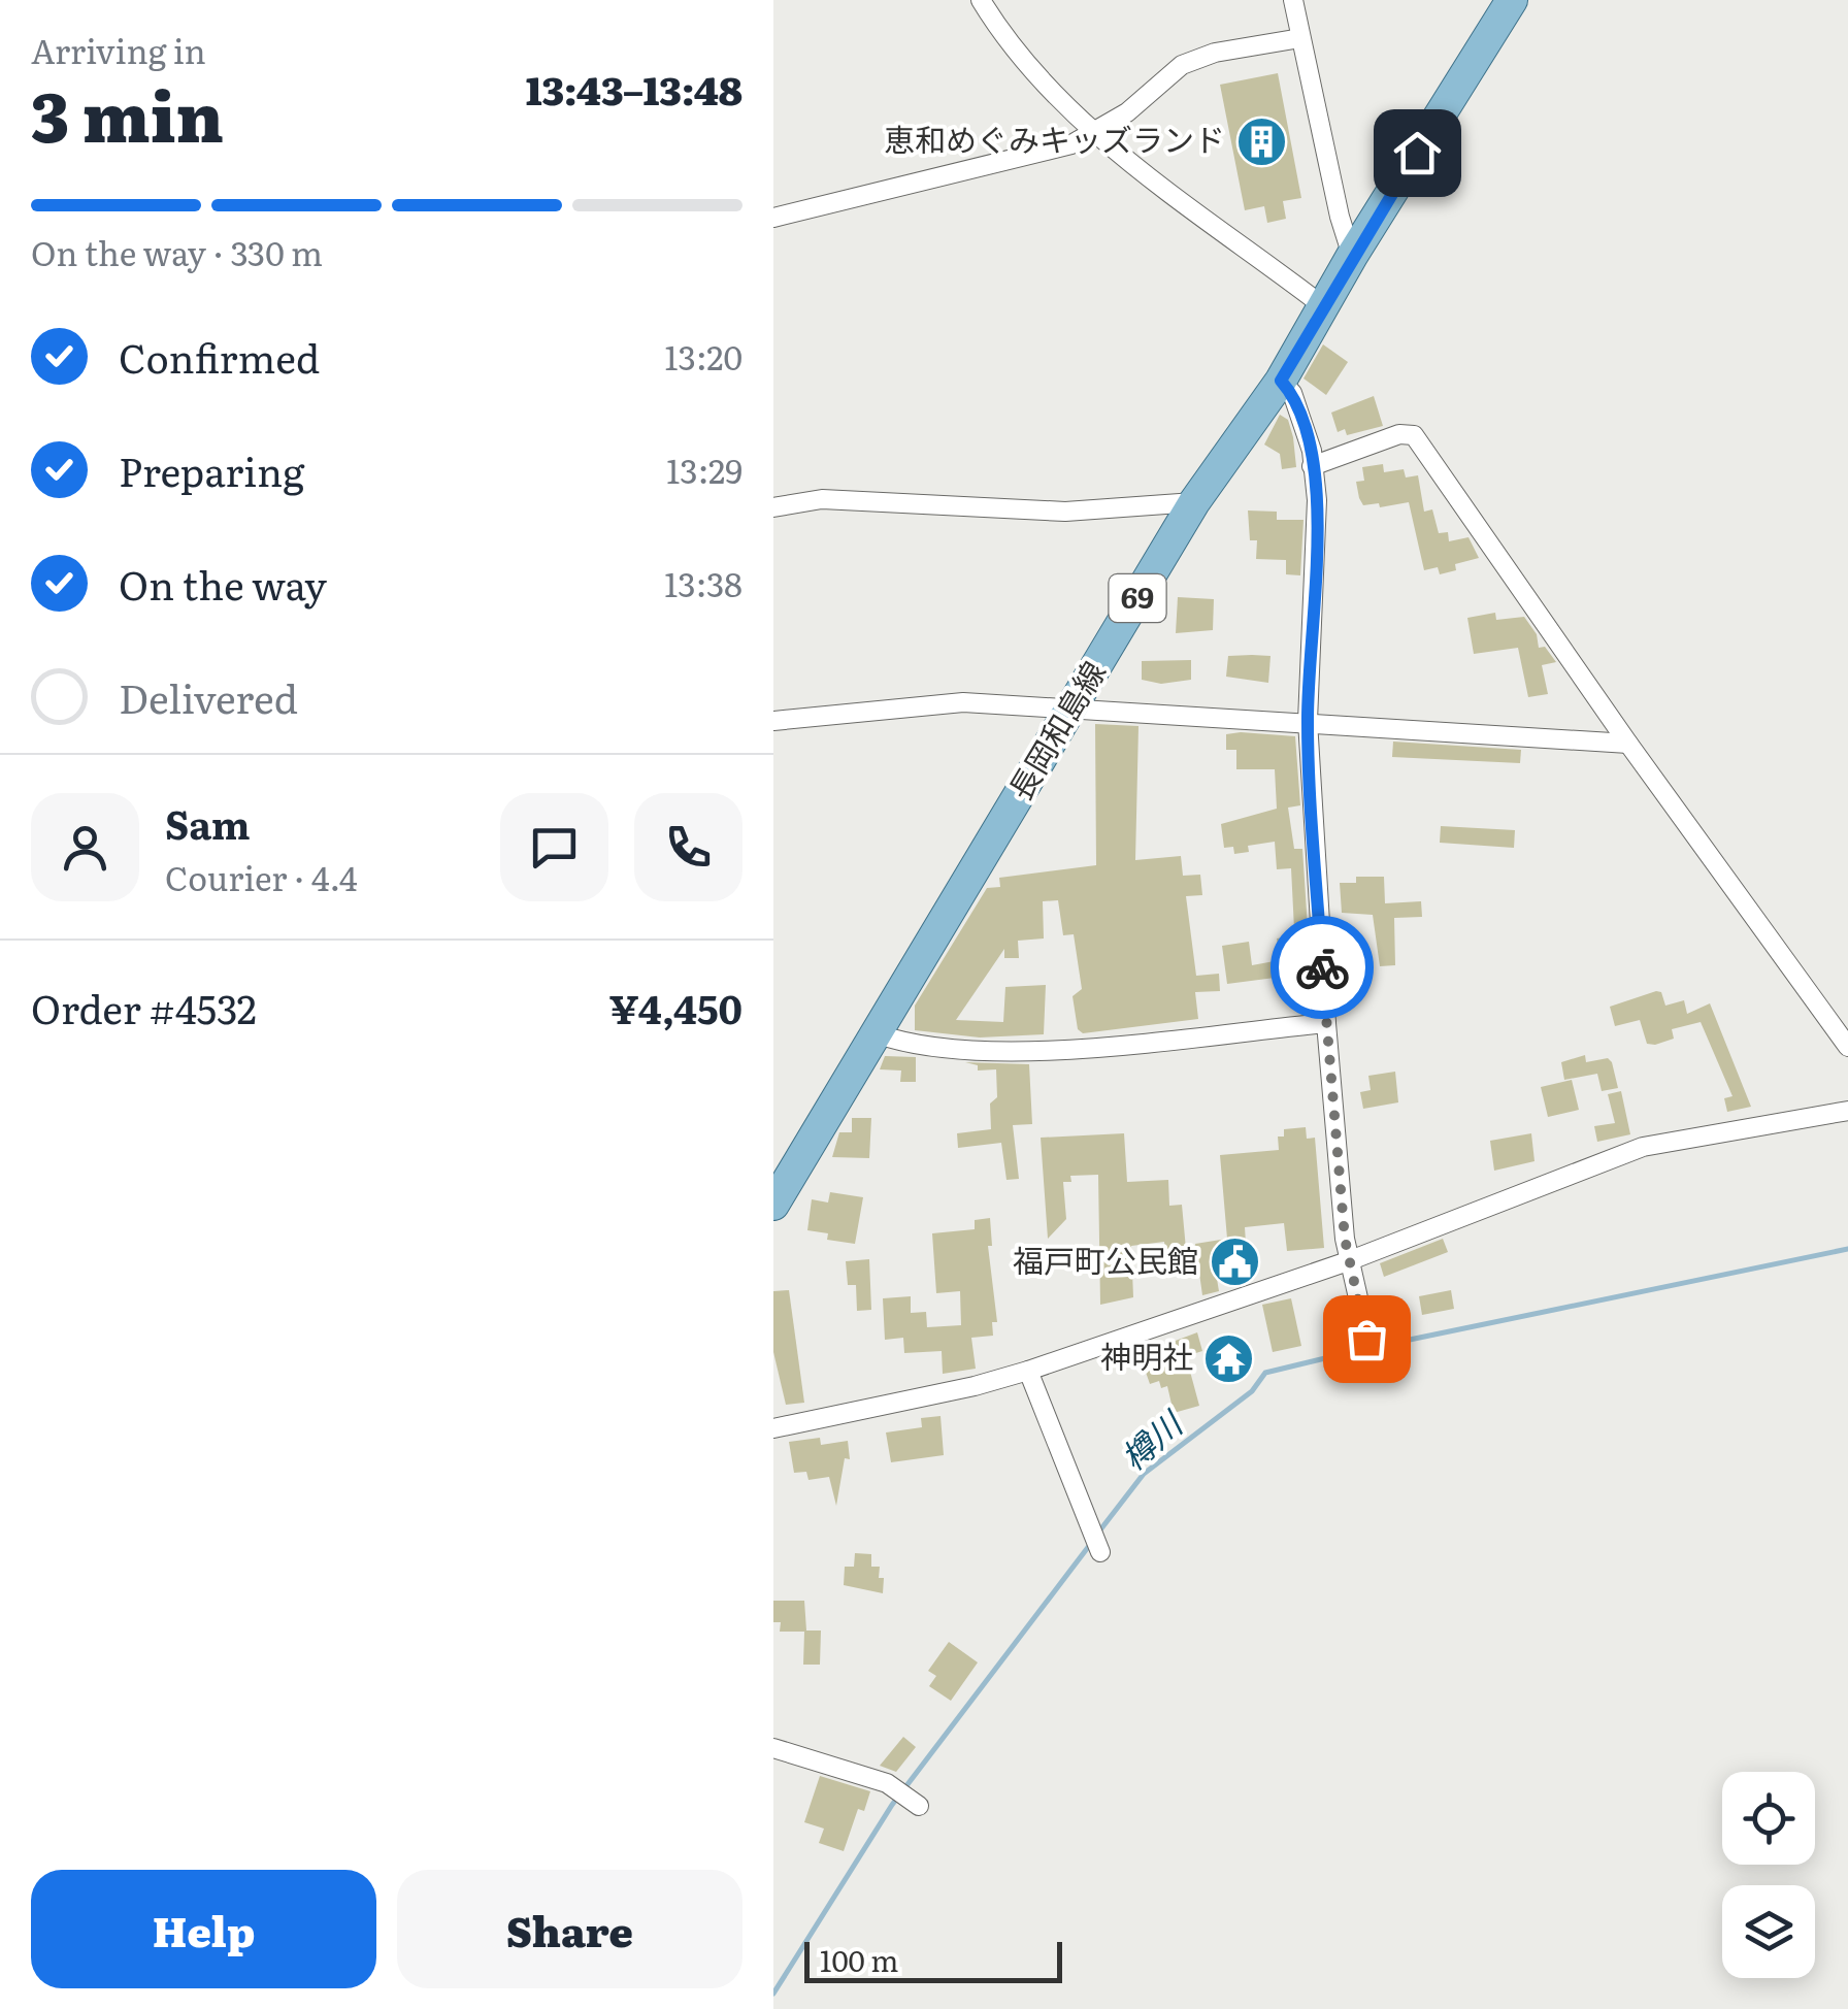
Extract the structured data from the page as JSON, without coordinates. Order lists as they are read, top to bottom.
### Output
{
  "streets": {
    "main road": ["69", "長岡和島線"]
  },
  "water": ["樽川"],
  "places": {
    "building": ["恵和めぐみキッズランド"],
    "public building": ["福戸町公民館"],
    "temple": ["神明社"]
  },
  "scale_bar": "100 m",
  "page": {
    "heading": ["3 min", "Arriving in", "13:43–13:48"],
    "panel": [
      "Sam",
      "Courier · 4.4",
      "Order #4532",
      "¥4,450"
    ],
    "bar": "On the way · 330 m",
    "list": [
      ["Confirmed", "13:20"],
      ["Preparing", "13:29"],
      ["On the way", "13:38"],
      "Delivered"
    ],
    "buttons": ["Help", "Share"],
    "scale": "100 m"
  }
}
